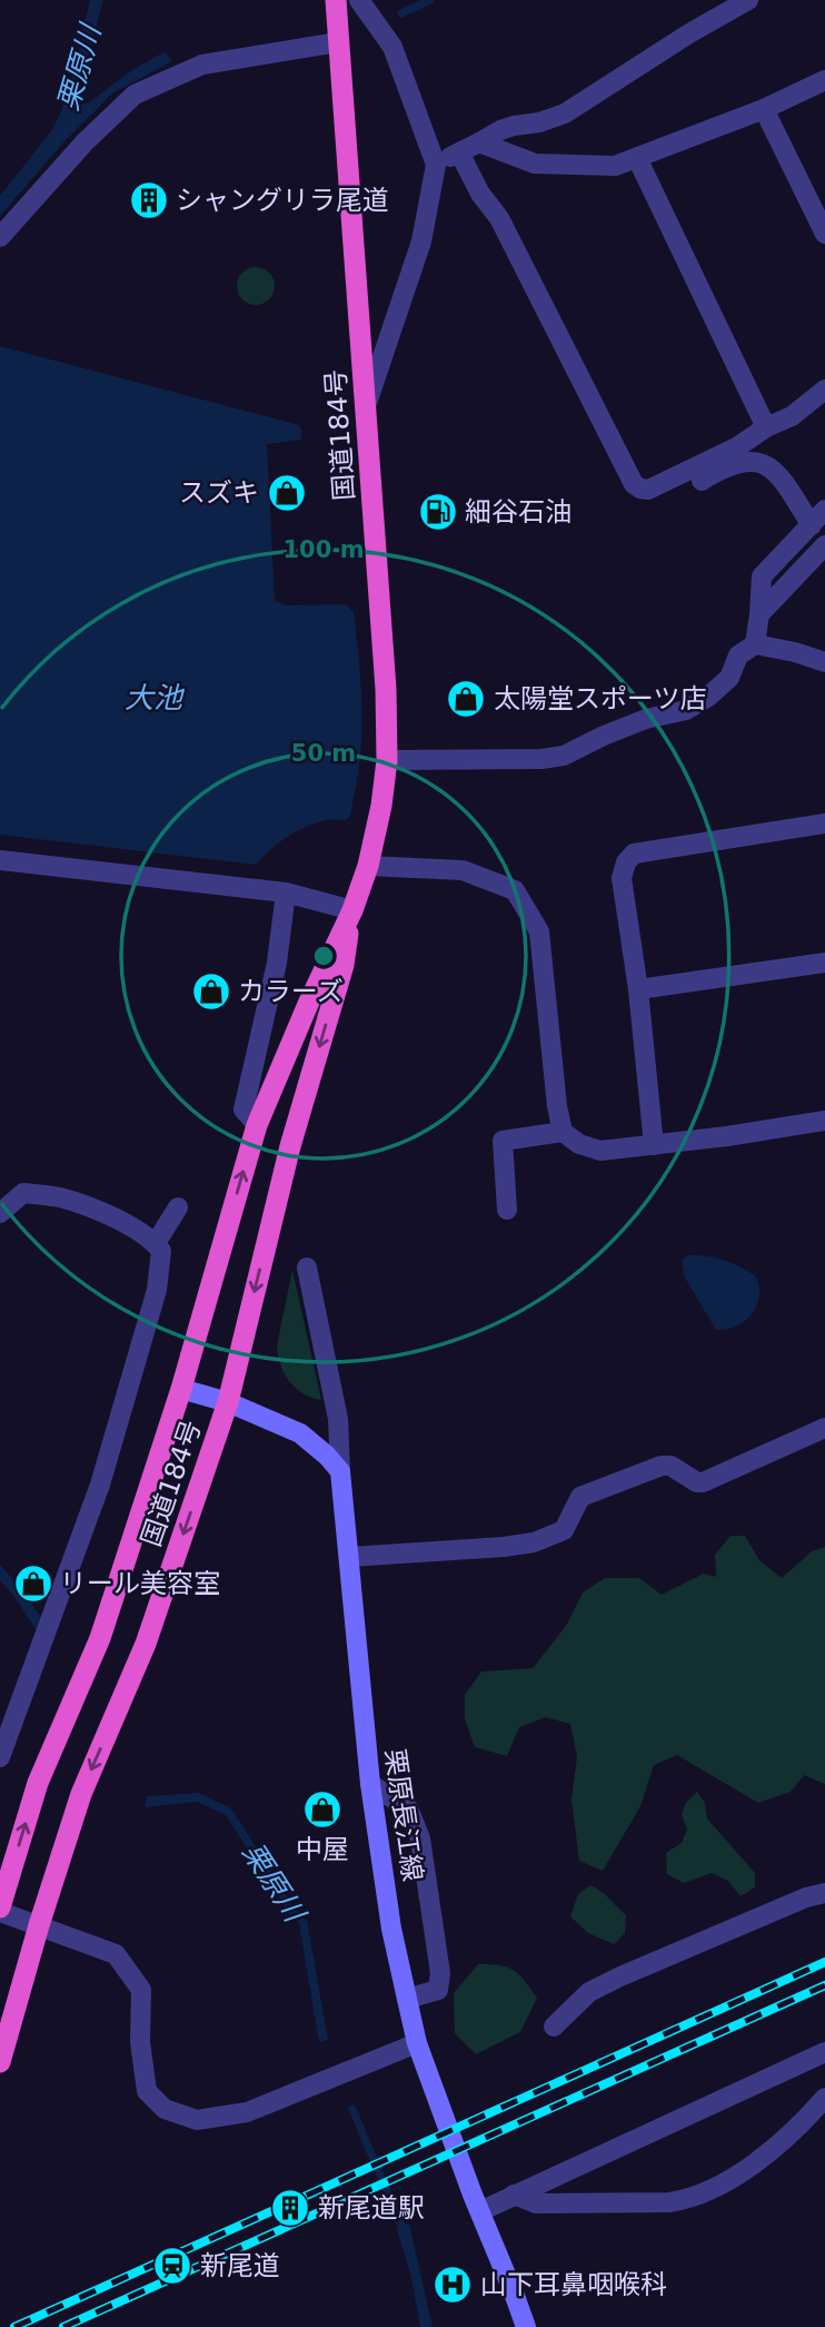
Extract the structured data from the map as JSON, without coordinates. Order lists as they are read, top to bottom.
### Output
{
  "streets": {
    "highway": ["国道184号"],
    "main road": ["栗原長江線"]
  },
  "water": ["栗原川", "大池"],
  "places": {
    "building": ["シャングリラ尾道", "新尾道駅"],
    "shop": [
      "スズキ",
      "太陽堂スポーツ店",
      "カラーズ",
      "リール美容室",
      "中屋"
    ],
    "fuel station": ["細谷石油"],
    "station": ["新尾道"],
    "hospital": ["山下耳鼻咽喉科"]
  },
  "rings": ["100 m", "50 m"]
}
